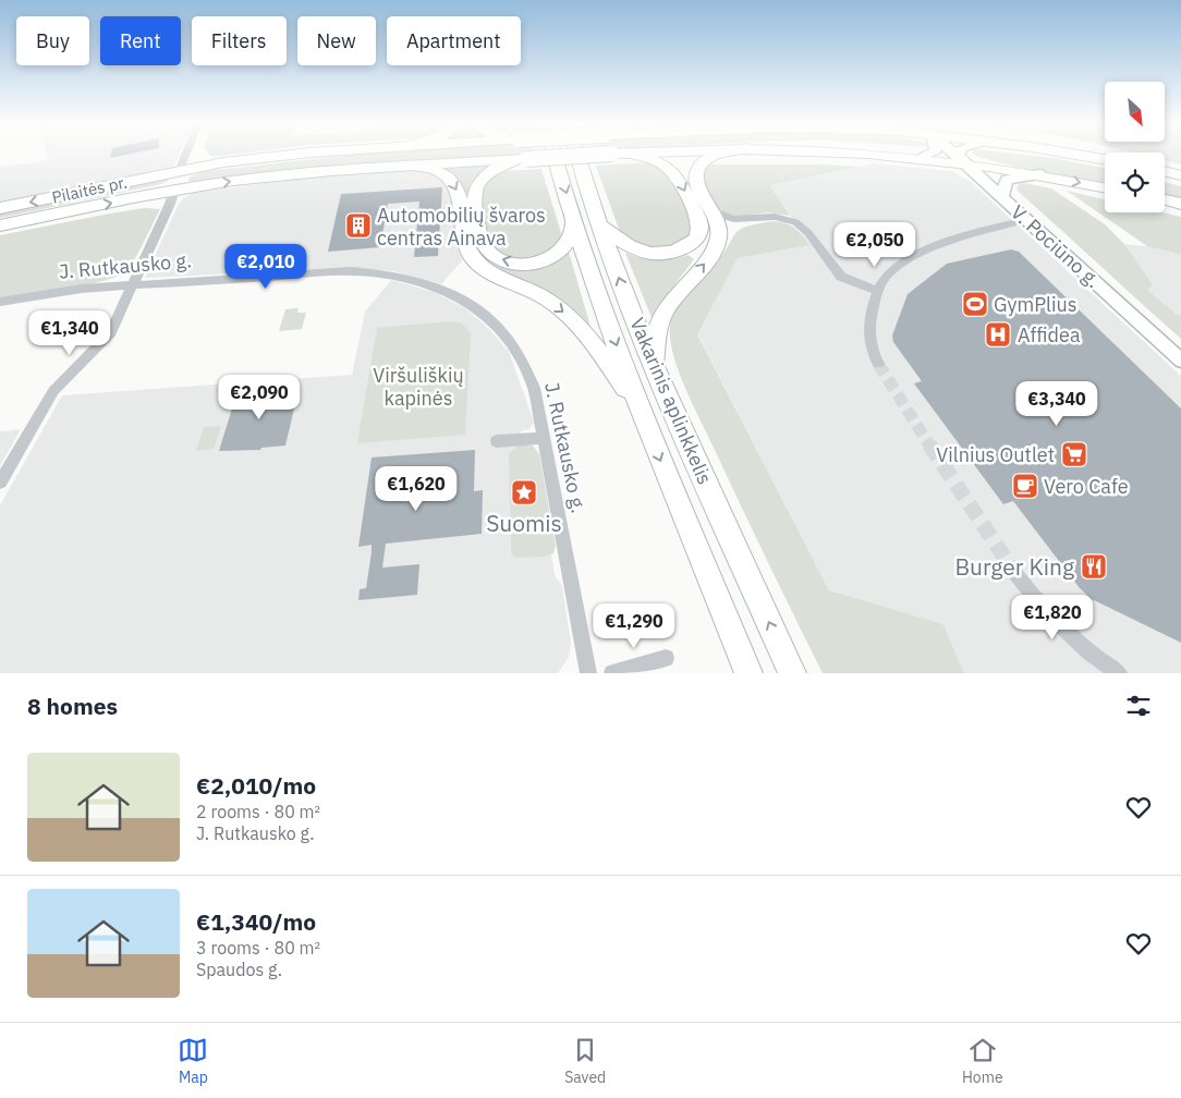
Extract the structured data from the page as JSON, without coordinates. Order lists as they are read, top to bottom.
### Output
{
  "streets": {
    "main road": ["Pilaitės pr.", "V. Pociūno g.", "Vakarinis aplinkkelis"],
    "street": ["J. Rutkausko g."]
  },
  "crossings": [
    ["Pilaitės pr.", "V. Pociūno g."]
  ],
  "parks": ["Viršuliškių kapinės"],
  "places": {
    "building": ["Automobilių švaros centras Ainava"],
    "sports": ["GymPlius"],
    "hospital": ["Affidea"],
    "supermarket": ["Vilnius Outlet"],
    "cafe": ["Vero Cafe"],
    "place": ["Suomis"],
    "restaurant": ["Burger King"]
  },
  "north": "bottom right",
  "page": {
    "chip": [
      "Buy",
      "Rent",
      "Filters",
      "New",
      "Apartment"
    ],
    "price": [
      "€2,050",
      "€2,010",
      "€1,340",
      "€2,090",
      "€3,340",
      "€1,620",
      "€1,820",
      "€1,290"
    ],
    "heading": "8 homes",
    "list": [
      {
        "name": "€2,010/mo",
        "note": "2 rooms · 80 m² · J. Rutkausko g."
      },
      {
        "name": "€1,340/mo",
        "note": "3 rooms · 80 m² · Spaudos g."
      }
    ],
    "tabs": ["Map", "Saved", "Home"]
  }
}
